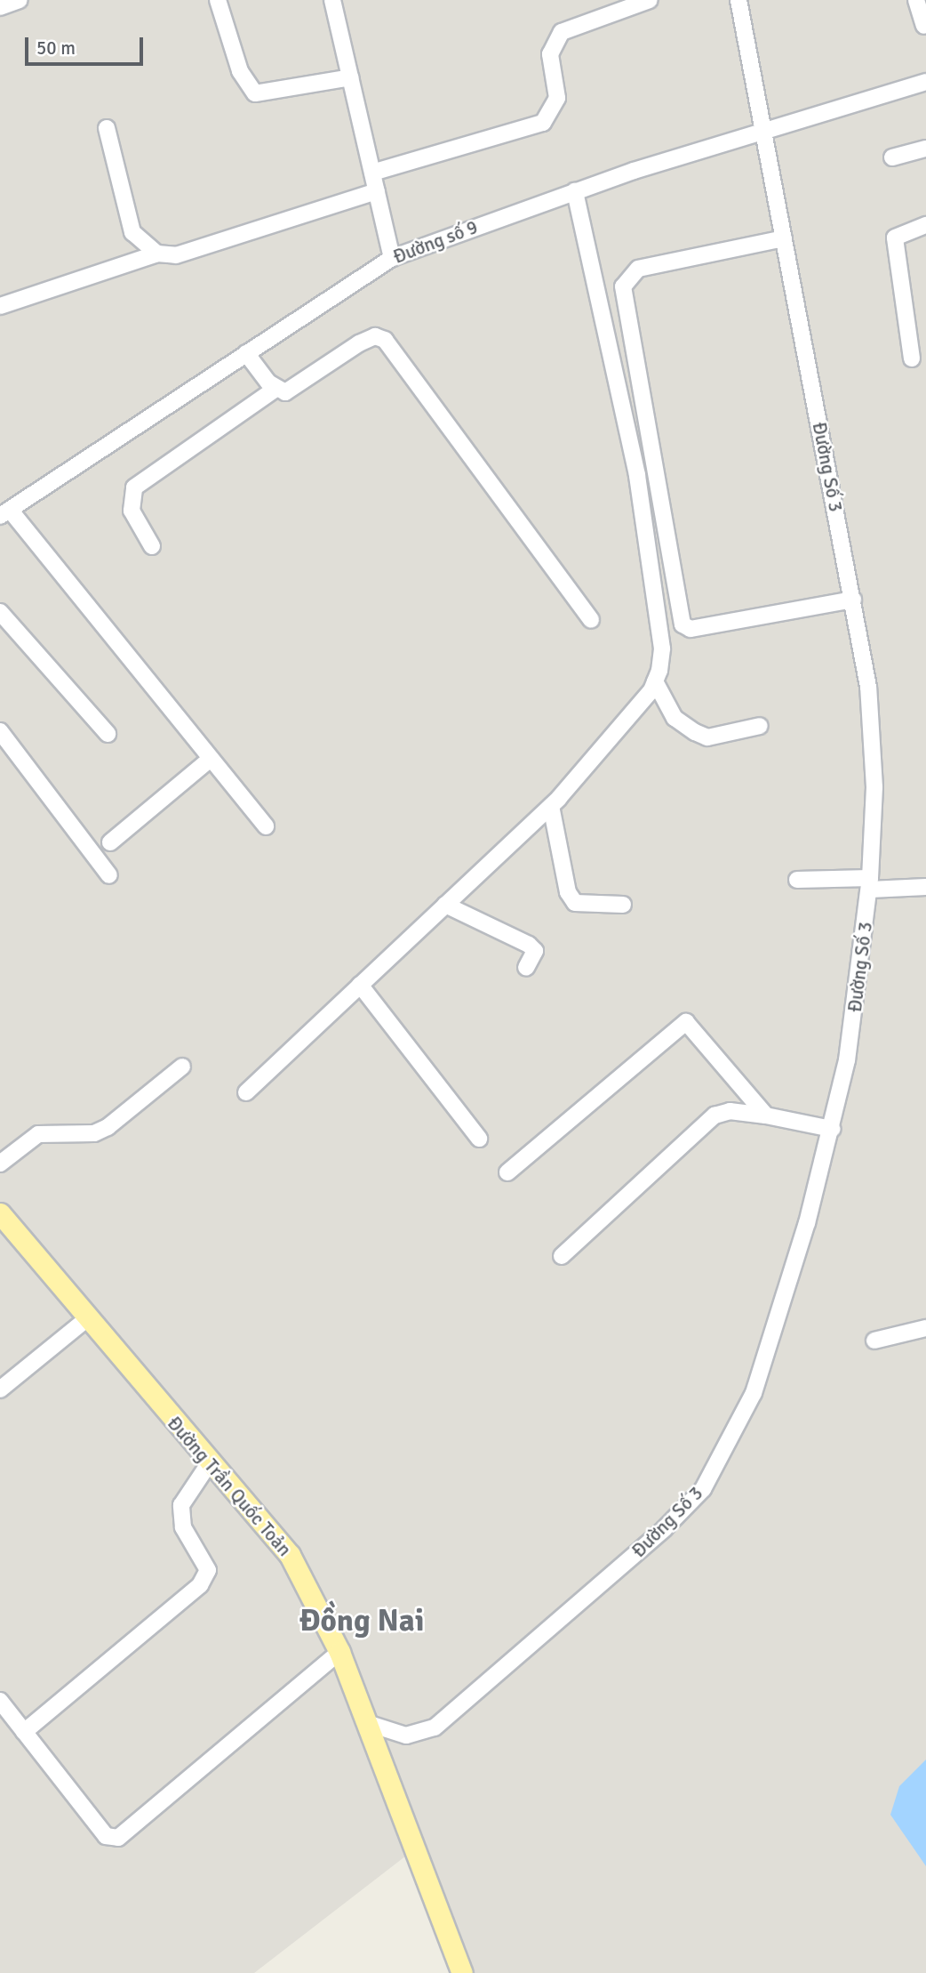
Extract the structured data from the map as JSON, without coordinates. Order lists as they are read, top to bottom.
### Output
{
  "streets": {
    "main road": ["Đường Trần Quốc Toản"],
    "street": ["Đường số 9", "Đường Số 3"]
  },
  "crossings": [
    ["Đường số 9", "Đường Số 3"],
    ["Đường Số 3", "Đường Trần Quốc Toản"]
  ],
  "districts": ["Đồng Nai"],
  "scale_bar": "50 m"
}
